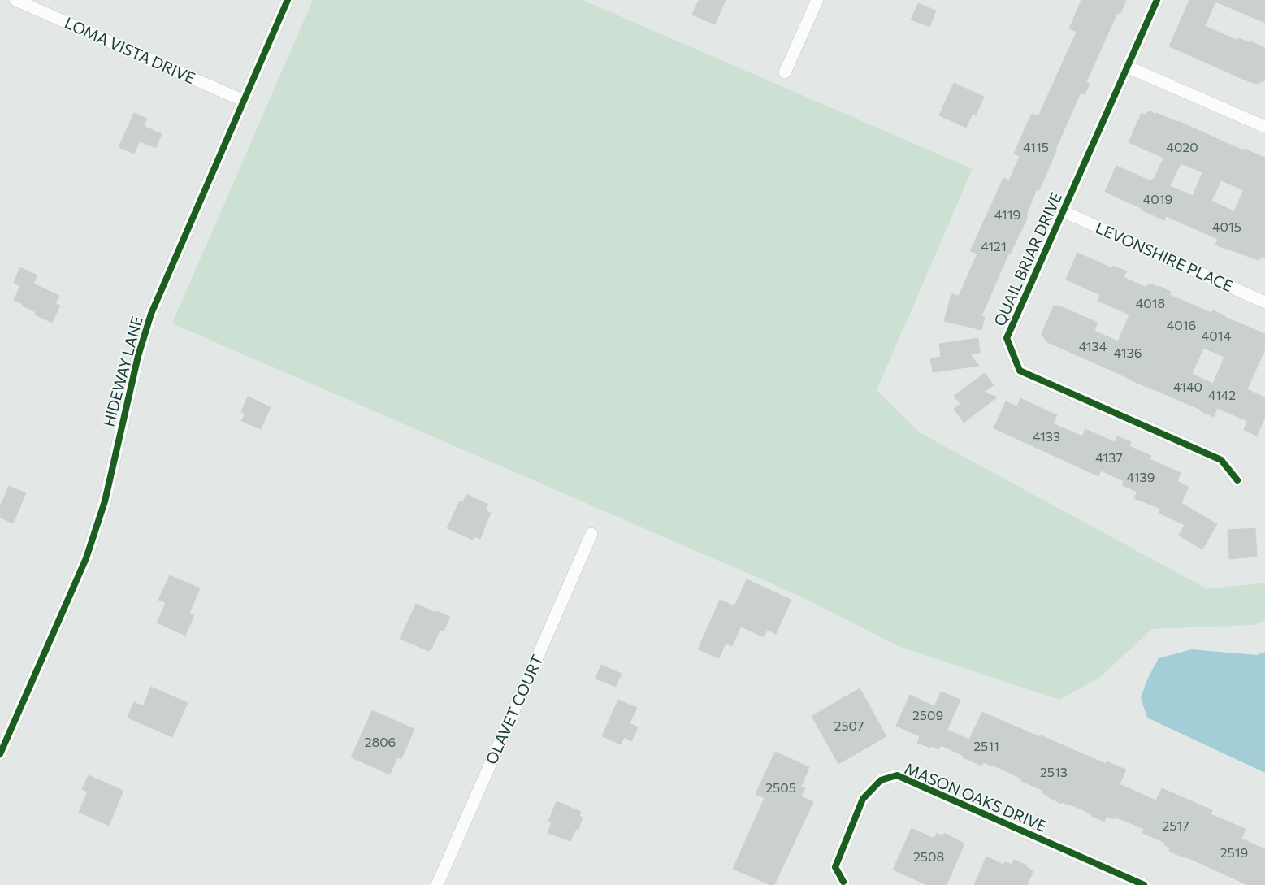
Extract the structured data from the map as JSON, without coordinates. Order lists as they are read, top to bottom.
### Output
{
  "streets": {
    "street": [
      "LOMA VISTA DRIVE",
      "LEVONSHIRE PLACE",
      "QUAIL BRIAR DRIVE",
      "HIDEWAY LANE",
      "OLAVET COURT",
      "MASON OAKS DRIVE"
    ]
  },
  "crossings": [
    ["LOMA VISTA DRIVE", "HIDEWAY LANE"],
    ["LEVONSHIRE PLACE", "QUAIL BRIAR DRIVE"]
  ],
  "house_numbers": [
    "4115",
    "4020",
    "4019",
    "4119",
    "4015",
    "4121",
    "4018",
    "4016",
    "4014",
    "4134",
    "4136",
    "4140",
    "4142",
    "4133",
    "4137",
    "4139",
    "2509",
    "2507",
    "2806",
    "2511",
    "2513",
    "2505",
    "2517",
    "2519",
    "2508"
  ]
}
